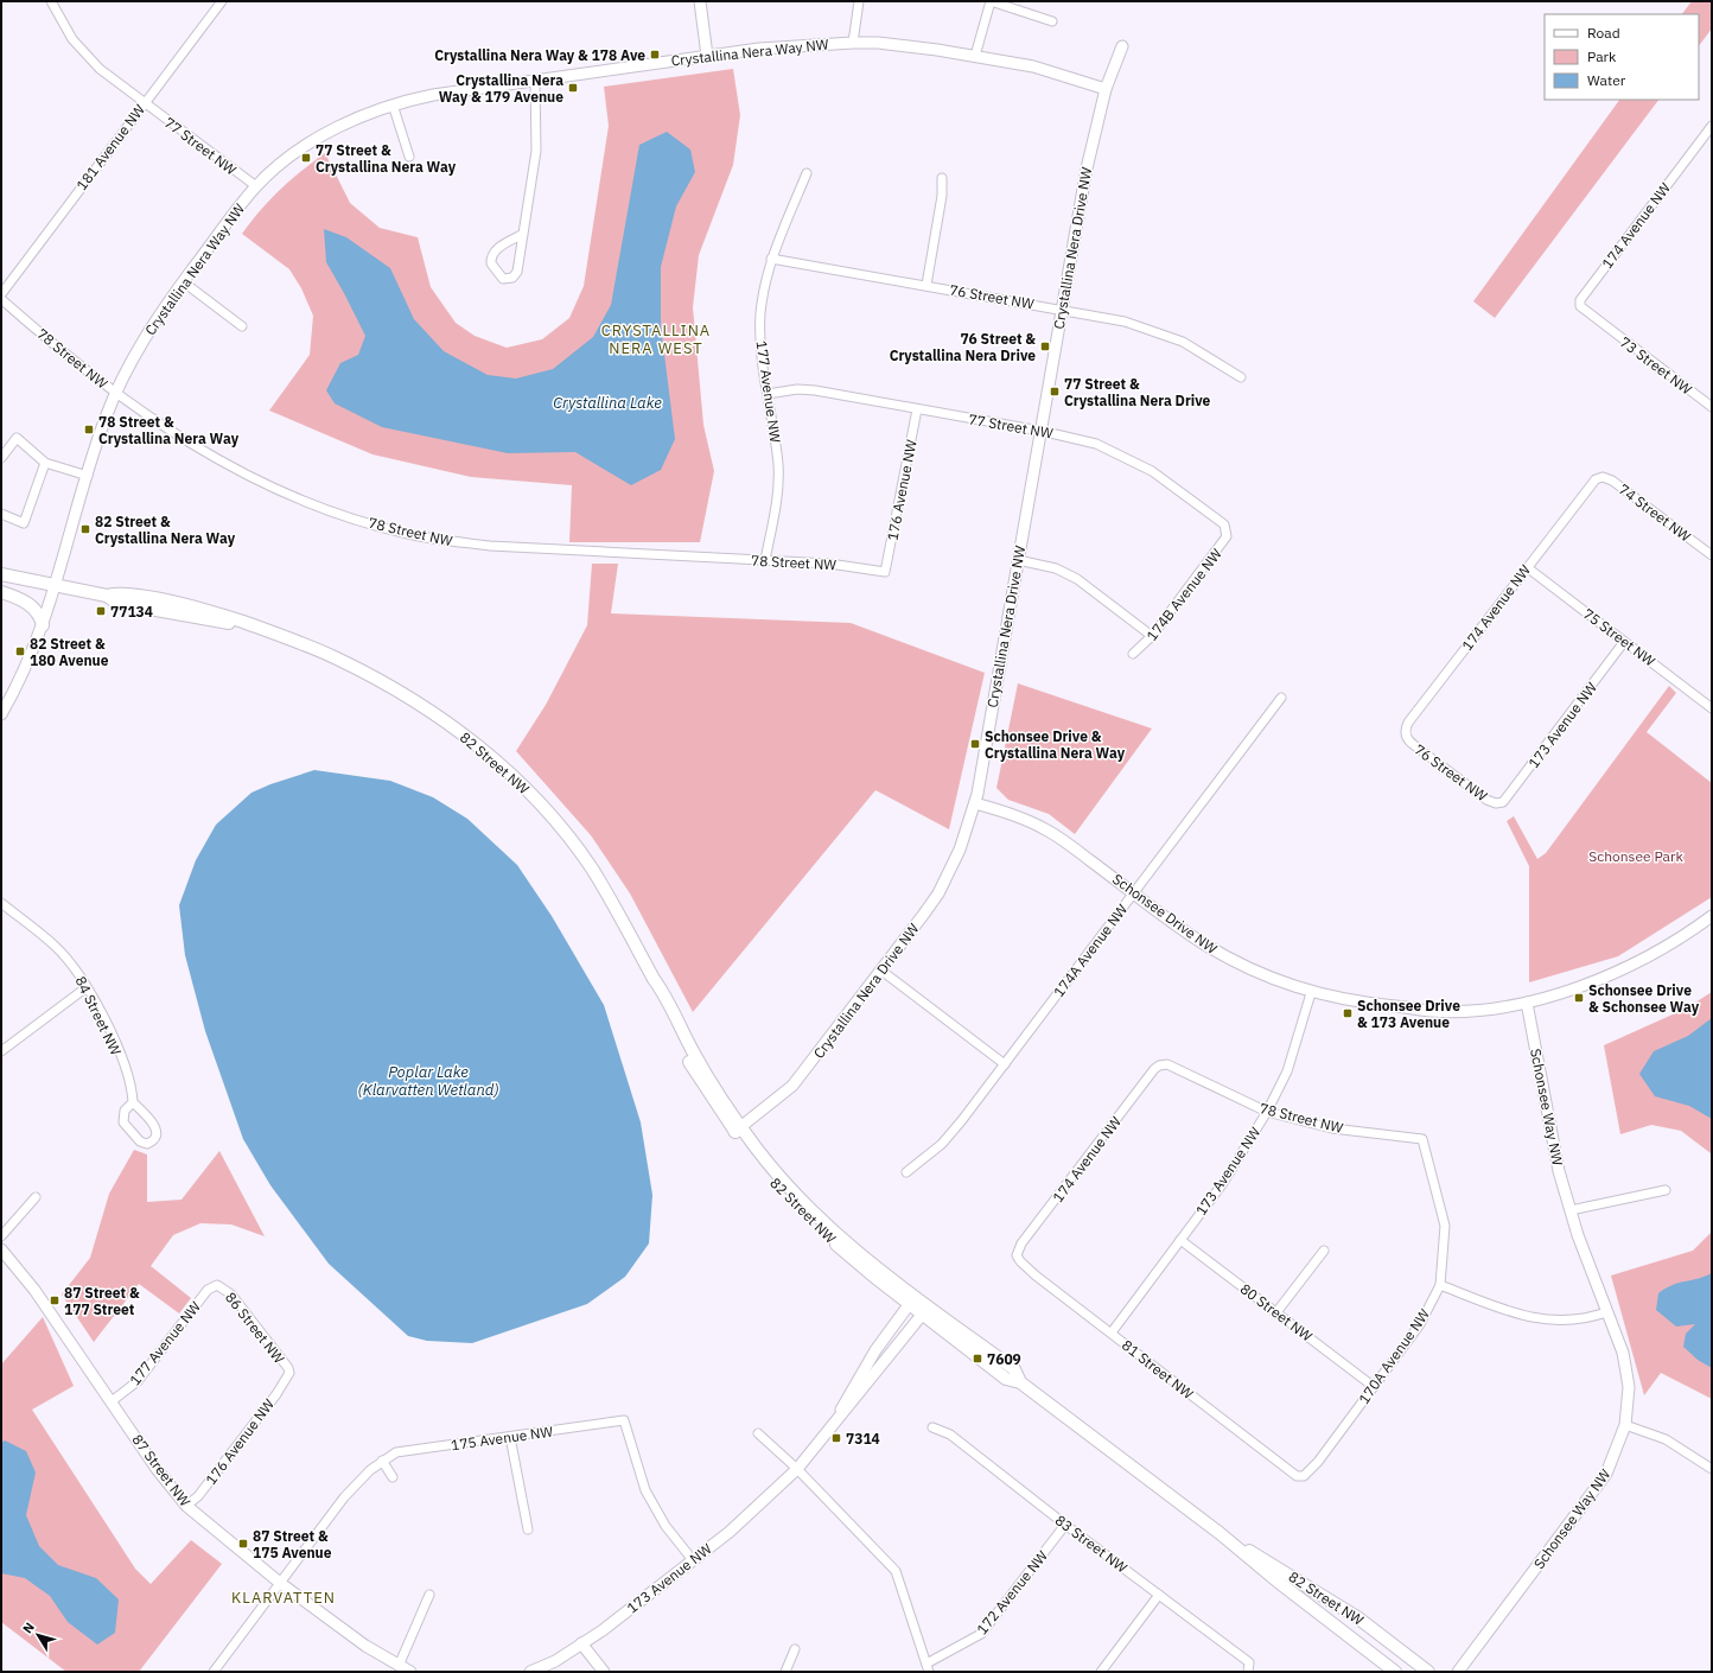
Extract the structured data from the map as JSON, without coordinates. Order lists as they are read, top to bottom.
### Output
{
  "streets": {
    "main road": ["82 Street NW"],
    "street": [
      "Crystallina Nera Way NW",
      "77 Street NW",
      "181 Avenue NW",
      "174 Avenue NW",
      "Crystallina Nera Drive NW",
      "76 Street NW",
      "78 Street NW",
      "73 Street NW",
      "177 Avenue NW",
      "176 Avenue NW",
      "74 Street NW",
      "174B Avenue NW",
      "75 Street NW",
      "173 Avenue NW",
      "Schonsee Drive NW",
      "174A Avenue NW",
      "84 Street NW",
      "Schonsee Way NW",
      "80 Street NW",
      "86 Street NW",
      "170A Avenue NW",
      "81 Street NW",
      "175 Avenue NW",
      "87 Street NW",
      "83 Street NW",
      "172 Avenue NW"
    ]
  },
  "crossings": [
    ["Crystallina Nera Way NW", "77 Street NW"],
    ["Crystallina Nera Way NW", "Crystallina Nera Drive NW"],
    ["Crystallina Nera Way NW", "78 Street NW"],
    ["Crystallina Nera Way NW", "82 Street NW"],
    ["77 Street NW", "181 Avenue NW"],
    ["77 Street NW", "Crystallina Nera Drive NW"],
    ["77 Street NW", "177 Avenue NW"],
    ["77 Street NW", "176 Avenue NW"],
    ["77 Street NW", "174B Avenue NW"],
    ["174 Avenue NW", "76 Street NW"],
    ["174 Avenue NW", "78 Street NW"],
    ["174 Avenue NW", "73 Street NW"],
    ["174 Avenue NW", "74 Street NW"],
    ["174 Avenue NW", "75 Street NW"],
    ["174 Avenue NW", "81 Street NW"],
    ["Crystallina Nera Drive NW", "76 Street NW"],
    ["Crystallina Nera Drive NW", "82 Street NW"],
    ["Crystallina Nera Drive NW", "Schonsee Drive NW"],
    ["76 Street NW", "177 Avenue NW"],
    ["76 Street NW", "173 Avenue NW"],
    ["78 Street NW", "177 Avenue NW"],
    ["78 Street NW", "176 Avenue NW"],
    ["78 Street NW", "173 Avenue NW"],
    ["78 Street NW", "170A Avenue NW"],
    ["177 Avenue NW", "86 Street NW"],
    ["177 Avenue NW", "87 Street NW"],
    ["176 Avenue NW", "86 Street NW"],
    ["176 Avenue NW", "87 Street NW"],
    ["75 Street NW", "173 Avenue NW"],
    ["173 Avenue NW", "82 Street NW"],
    ["173 Avenue NW", "Schonsee Drive NW"],
    ["173 Avenue NW", "80 Street NW"],
    ["173 Avenue NW", "81 Street NW"],
    ["173 Avenue NW", "175 Avenue NW"],
    ["Schonsee Drive NW", "174A Avenue NW"],
    ["Schonsee Drive NW", "Schonsee Way NW"],
    ["80 Street NW", "170A Avenue NW"],
    ["170A Avenue NW", "81 Street NW"],
    ["175 Avenue NW", "87 Street NW"],
    ["83 Street NW", "172 Avenue NW"]
  ],
  "districts": ["CRYSTALLINA NERA WEST", "KLARVATTEN"],
  "water": ["Crystallina Lake", "Poplar Lake (Klarvatten Wetland)"],
  "parks": ["Schonsee Park"],
  "places": {
    "transit": [
      "Crystallina Nera Way & 178 Ave",
      "Crystallina Nera Way & 179 Avenue",
      "77 Street & Crystallina Nera Way",
      "76 Street & Crystallina Nera Drive",
      "77 Street & Crystallina Nera Drive",
      "78 Street & Crystallina Nera Way",
      "82 Street & Crystallina Nera Way",
      "77134",
      "82 Street & 180 Avenue",
      "Schonsee Drive & Crystallina Nera Way",
      "Schonsee Drive & Schonsee Way",
      "Schonsee Drive & 173 Avenue",
      "87 Street & 177 Street",
      "7609",
      "7314",
      "87 Street & 175 Avenue"
    ]
  },
  "legend": ["Road", "Park", "Water"],
  "north": "top left"
}
